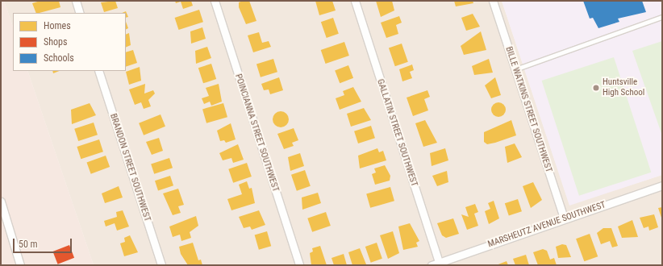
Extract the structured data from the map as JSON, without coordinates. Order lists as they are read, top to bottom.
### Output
{
  "streets": {
    "street": [
      "BILLE WATKINS STREET SOUTHWEST",
      "POINCIANNA STREET SOUTHWEST",
      "GALLATIN STREET SOUTHWEST",
      "BRANDON STREET SOUTHWEST",
      "MARSHEUTZ AVENUE SOUTHWEST"
    ]
  },
  "crossings": [
    ["BILLE WATKINS STREET SOUTHWEST", "MARSHEUTZ AVENUE SOUTHWEST"],
    ["GALLATIN STREET SOUTHWEST", "MARSHEUTZ AVENUE SOUTHWEST"]
  ],
  "places": ["Huntsville High School"],
  "legend": ["Homes", "Shops", "Schools"],
  "scale_bar": "50 m"
}
